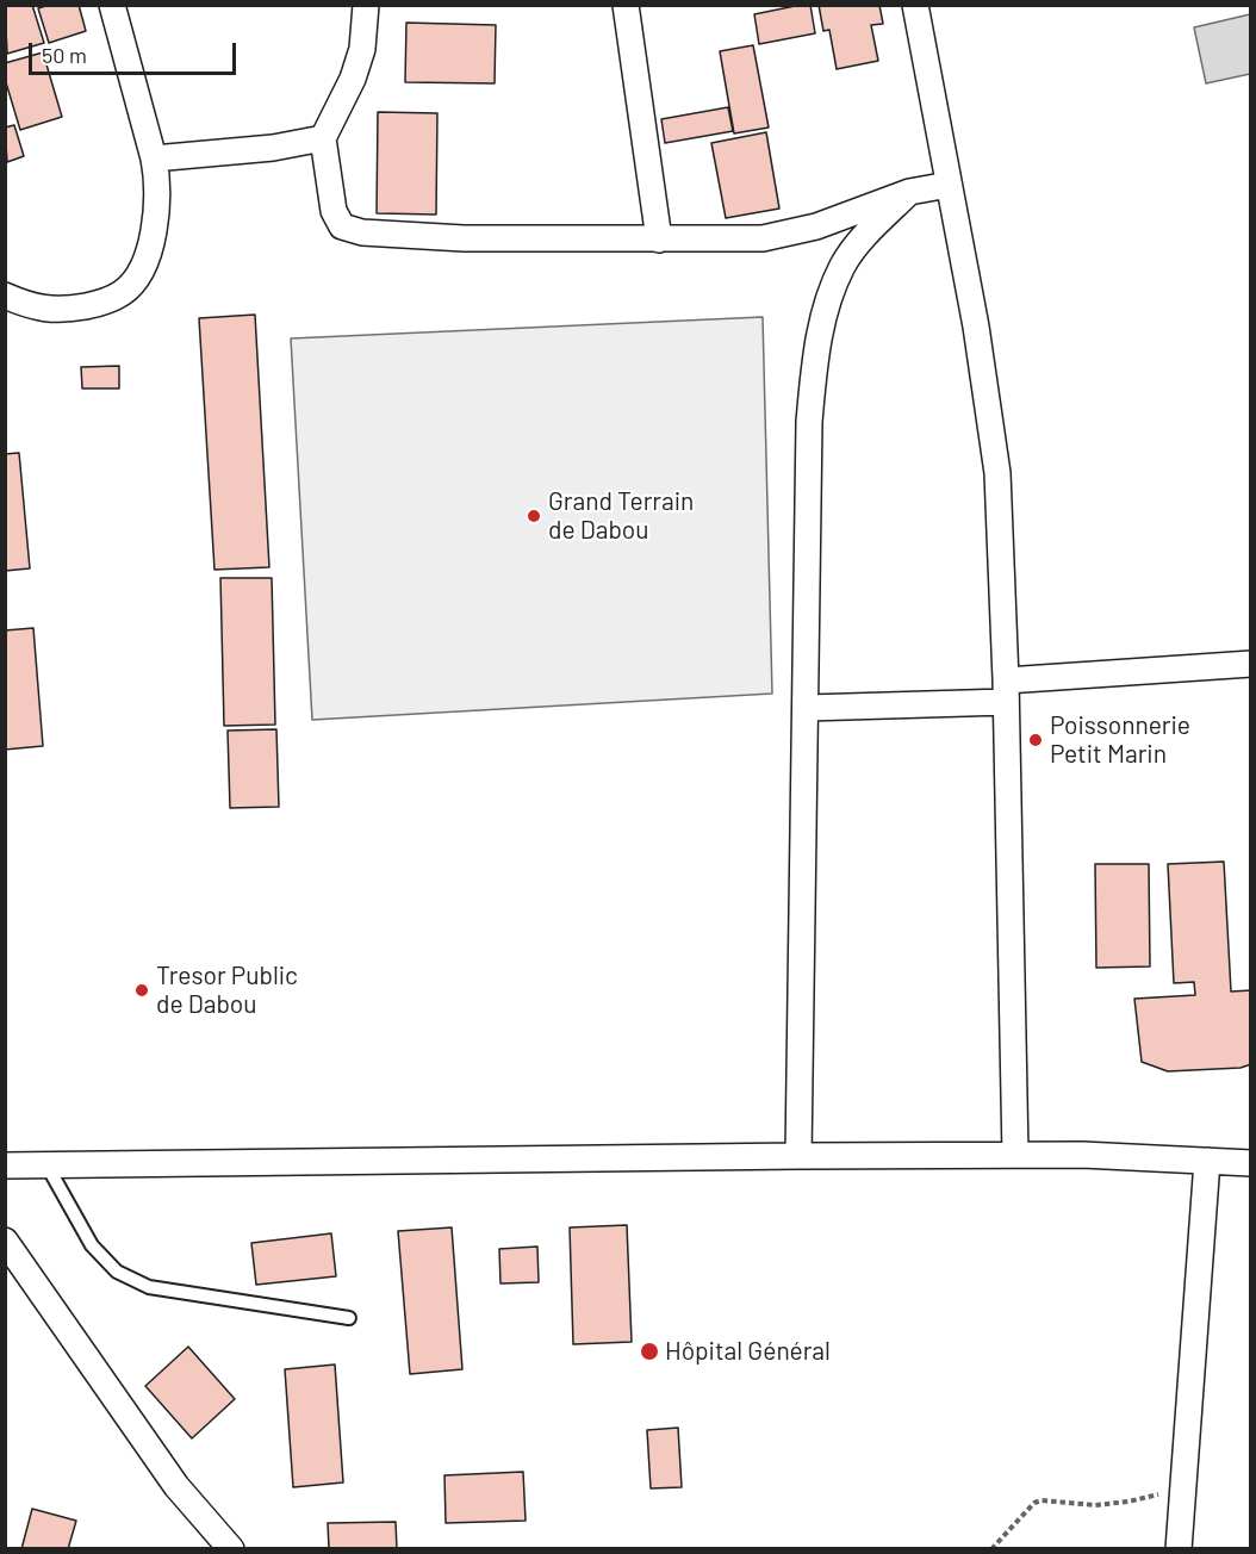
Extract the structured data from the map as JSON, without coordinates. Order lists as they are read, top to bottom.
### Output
{
  "places": [
    "Grand Terrain de Dabou",
    "Poissonnerie Petit Marin",
    "Tresor Public de Dabou",
    "Hôpital Général"
  ],
  "scale_bar": "50 m"
}
